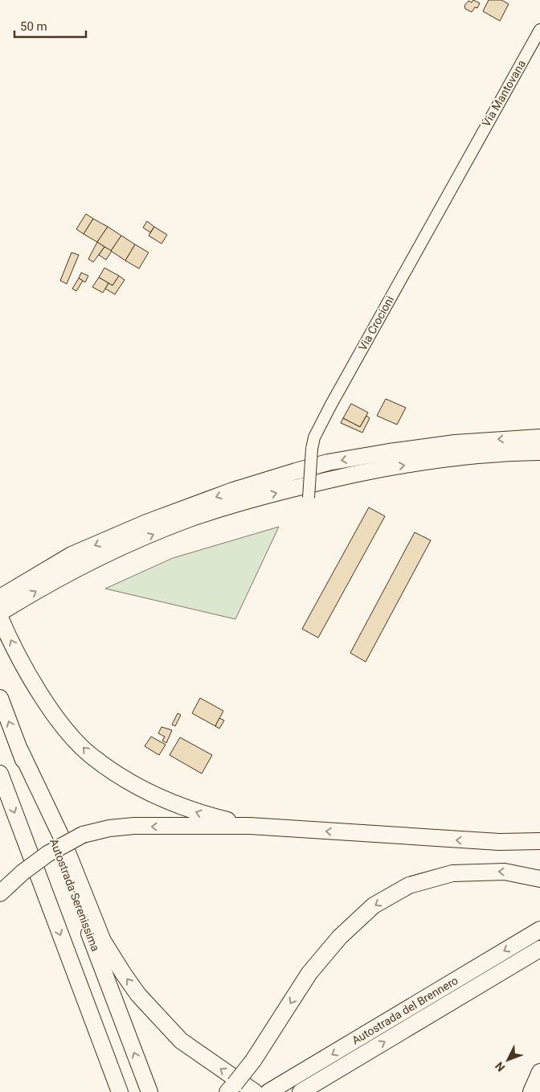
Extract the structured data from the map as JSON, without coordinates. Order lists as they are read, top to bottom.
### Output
{
  "streets": {
    "highway": ["Autostrada Serenissima", "Autostrada del Brennero"],
    "street": ["Via Mantovana", "Via Crocioni"]
  },
  "crossings": [
    ["Via Mantovana", "Via Crocioni"]
  ],
  "scale_bar": "50 m",
  "north": "bottom left"
}
